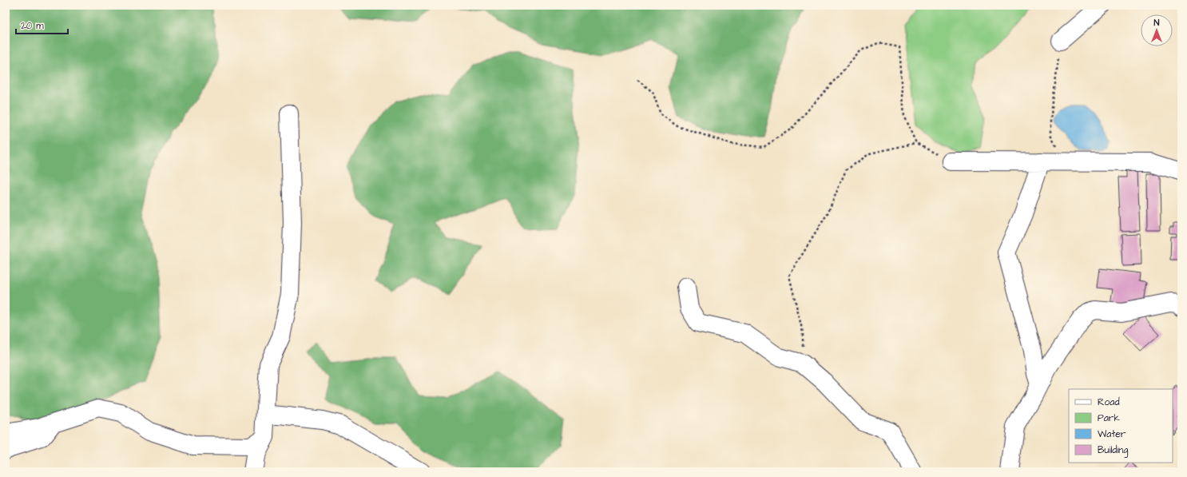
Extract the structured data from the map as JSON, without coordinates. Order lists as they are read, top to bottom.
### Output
{
  "legend": [
    "Road",
    "Park",
    "Water",
    "Building"
  ],
  "scale_bar": "20 m",
  "north": "top"
}
